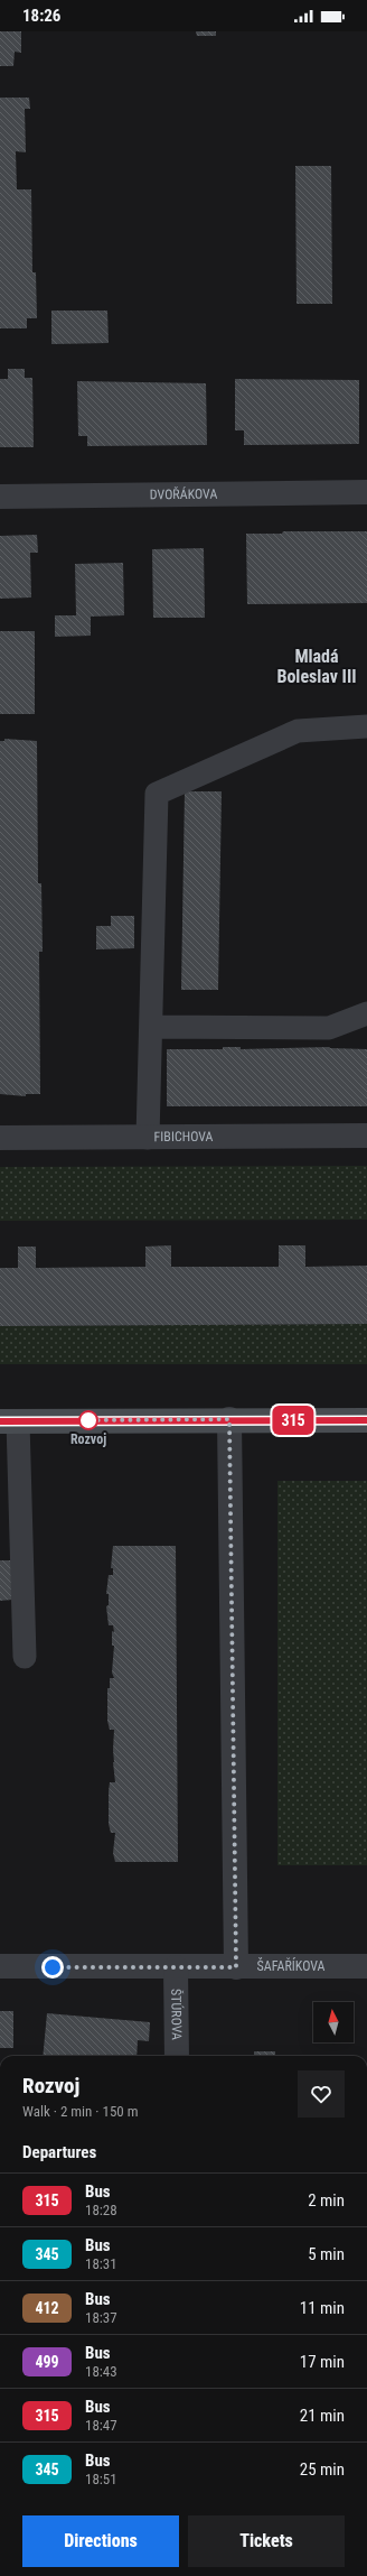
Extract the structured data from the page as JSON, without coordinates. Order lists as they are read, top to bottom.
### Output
{
  "streets": {
    "street": [
      "DVOŘÁKOVA",
      "FIBICHOVA",
      "ŠAFAŘÍKOVA",
      "ŠTÚROVA"
    ]
  },
  "crossings": [
    ["ŠAFAŘÍKOVA", "ŠTÚROVA"]
  ],
  "districts": ["Mladá Boleslav III"],
  "places": ["Rozvoj"],
  "lines": ["bus line 315"],
  "north": "top",
  "page": {
    "status": "18:26",
    "on_map": "315",
    "heading": [
      ["Rozvoj", "Walk · 2 min · 150 m"],
      "Departures"
    ],
    "list": [
      {
        "mark": "315",
        "name": "Bus",
        "note": "18:28",
        "value": "2 min"
      },
      {
        "mark": "345",
        "name": "Bus",
        "note": "18:31",
        "value": "5 min"
      },
      {
        "mark": "412",
        "name": "Bus",
        "note": "18:37",
        "value": "11 min"
      },
      {
        "mark": "499",
        "name": "Bus",
        "note": "18:43",
        "value": "17 min"
      },
      {
        "mark": "315",
        "name": "Bus",
        "note": "18:47",
        "value": "21 min"
      },
      {
        "mark": "345",
        "name": "Bus",
        "note": "18:51",
        "value": "25 min"
      }
    ],
    "buttons": ["Directions", "Tickets"]
  }
}
